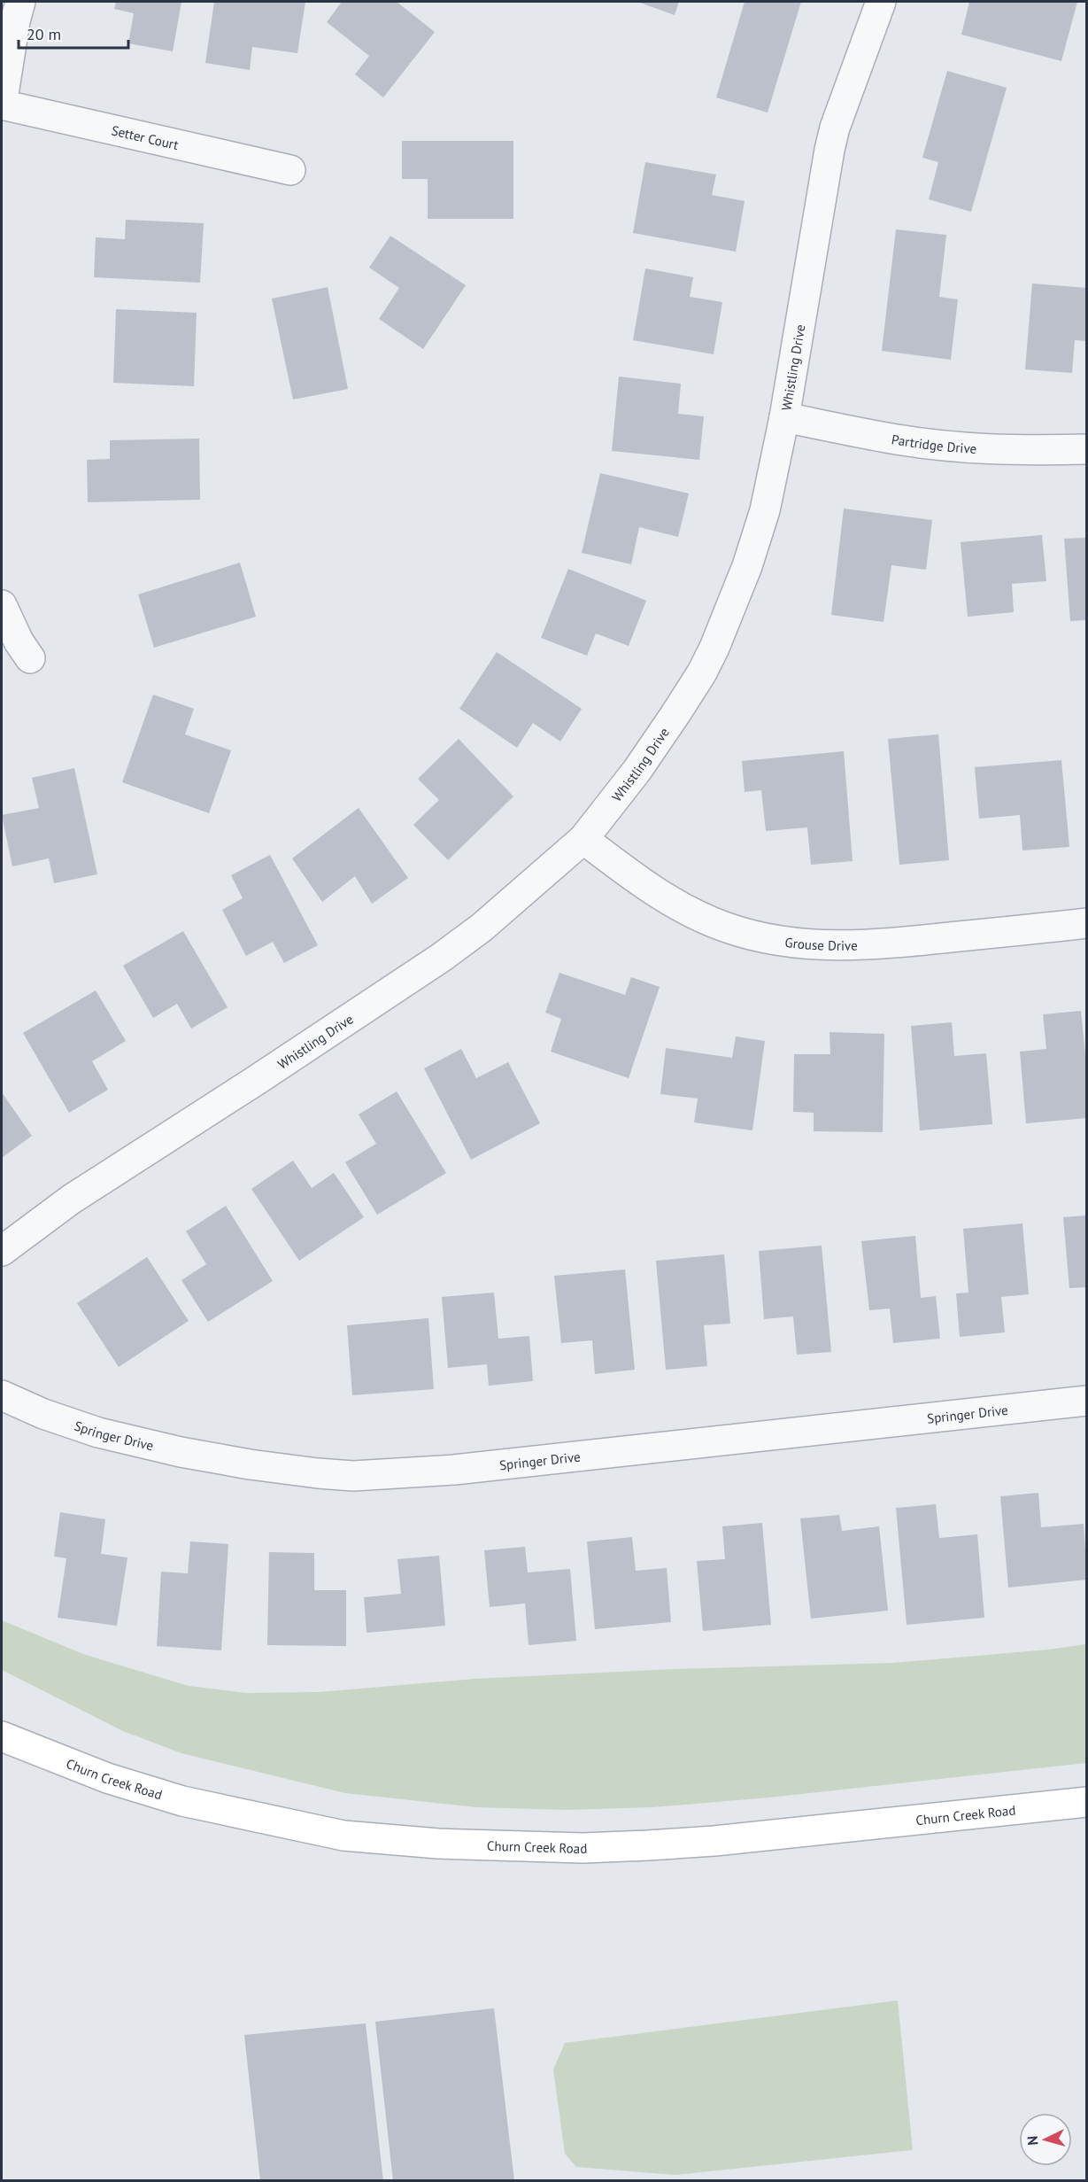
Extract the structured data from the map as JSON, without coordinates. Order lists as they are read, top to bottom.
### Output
{
  "streets": {
    "main road": ["Churn Creek Road"],
    "street": [
      "Setter Court",
      "Whistling Drive",
      "Partridge Drive",
      "Grouse Drive",
      "Springer Drive"
    ]
  },
  "crossings": [
    ["Whistling Drive", "Partridge Drive"],
    ["Whistling Drive", "Grouse Drive"]
  ],
  "scale_bar": "20 m",
  "north": "left"
}
